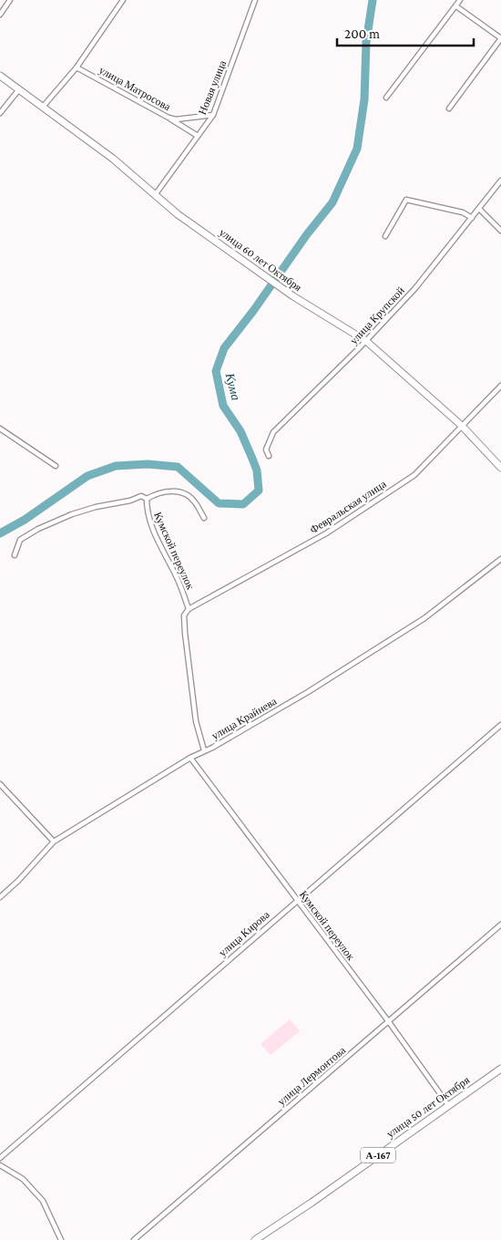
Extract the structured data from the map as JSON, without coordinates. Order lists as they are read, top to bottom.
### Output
{
  "streets": {
    "main road": ["улица 60 лет Октября", "улица 50 лет Октября", "А-167"],
    "street": [
      "Новая улица",
      "улица Матросова",
      "улица Крупской",
      "Февральская улица",
      "Кумской переулок",
      "улица Крайнева",
      "улица Кирова",
      "улица Лермонтова"
    ]
  },
  "crossings": [
    ["Новая улица", "улица Матросова"],
    ["Новая улица", "улица 60 лет Октября"],
    ["улица 60 лет Октября", "улица Крупской"],
    ["улица 60 лет Октября", "Февральская улица"],
    ["Февральская улица", "Кумской переулок"],
    ["Февральская улица", "улица Крайнева"],
    ["Кумской переулок", "улица Крайнева"],
    ["Кумской переулок", "улица Кирова"],
    ["Кумской переулок", "улица Лермонтова"],
    ["Кумской переулок", "улица 50 лет Октября"]
  ],
  "water": ["Кума"],
  "scale_bar": "200 m"
}
